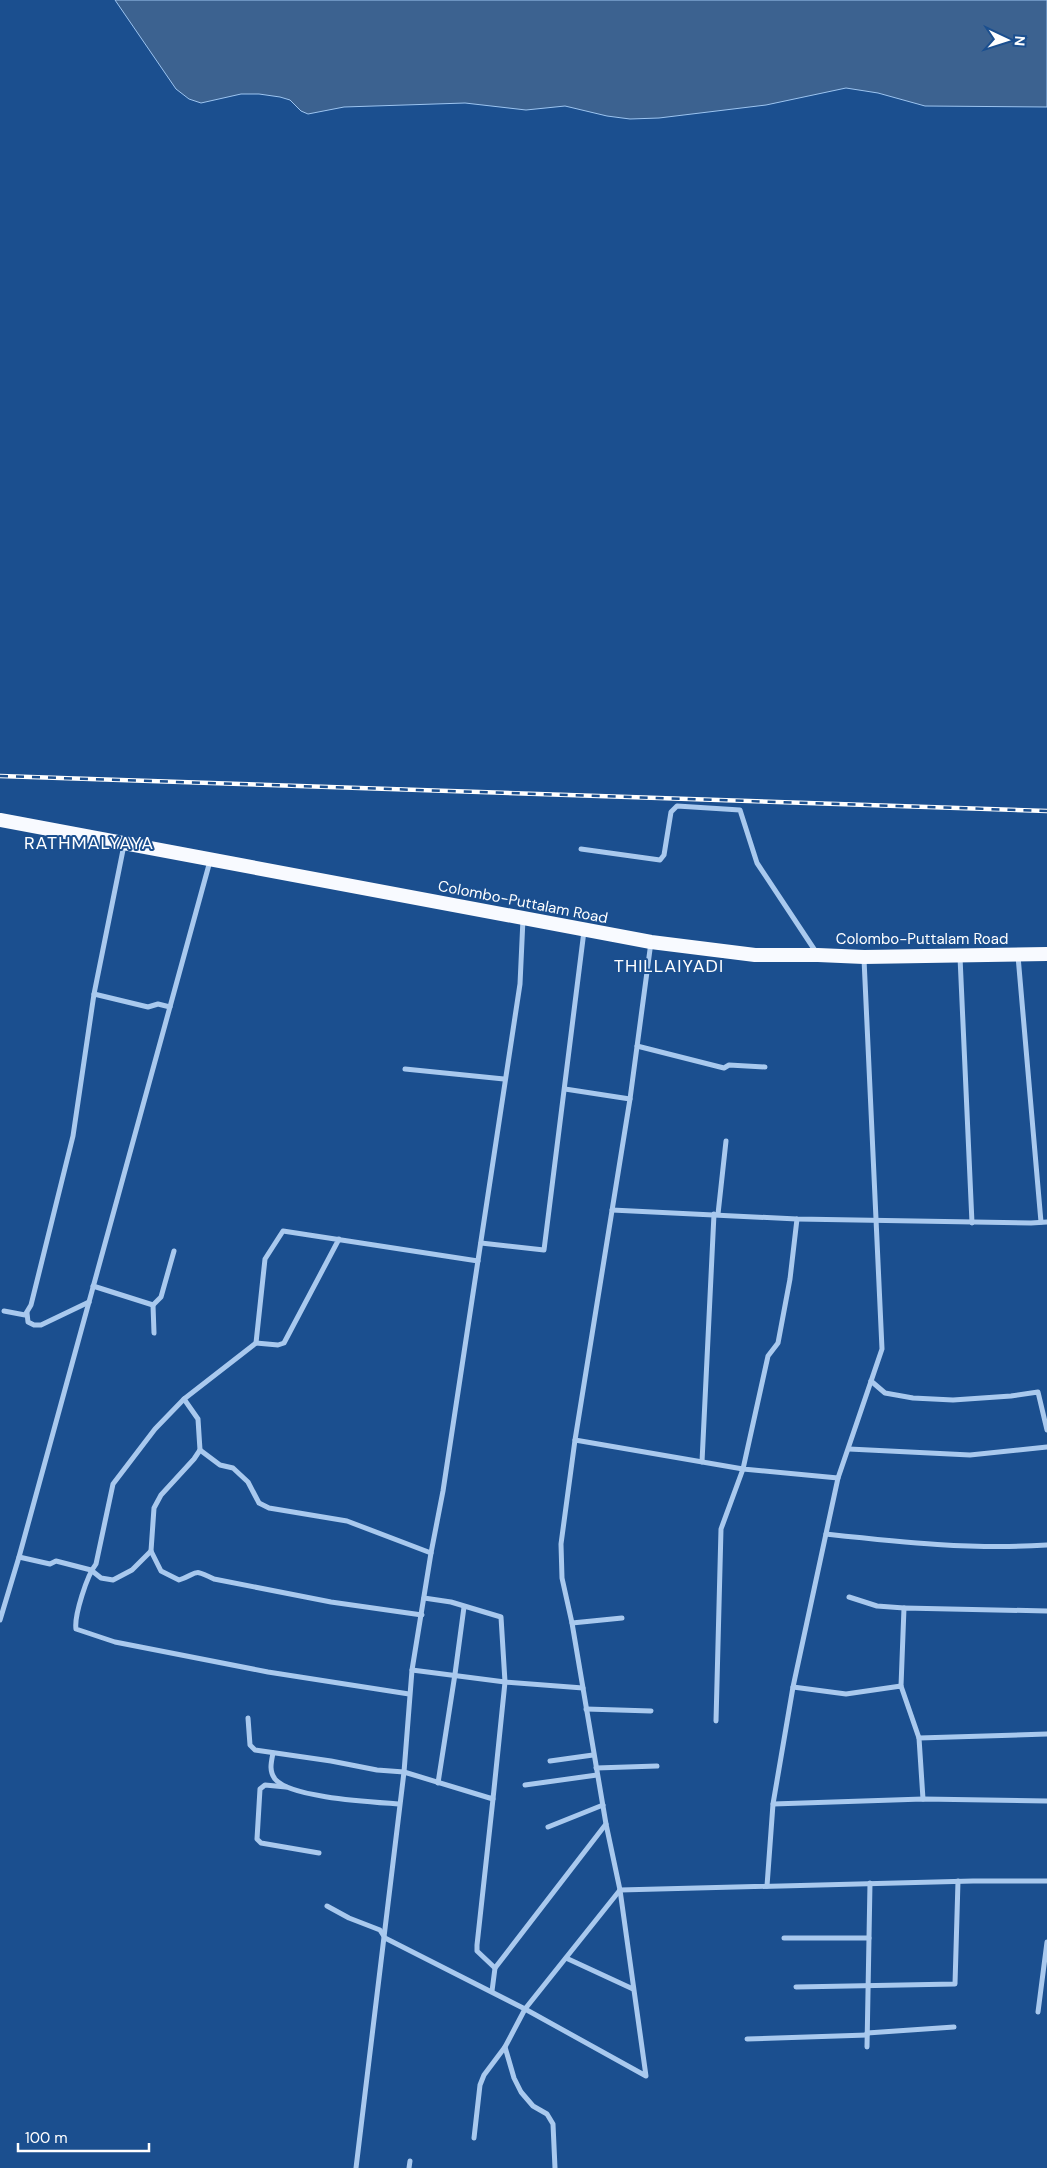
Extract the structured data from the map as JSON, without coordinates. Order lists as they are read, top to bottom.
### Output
{
  "streets": {
    "highway": ["Colombo-Puttalam Road"]
  },
  "districts": ["RATHMALYAYA", "THILLAIYADI"],
  "scale_bar": "100 m",
  "north": "right"
}
